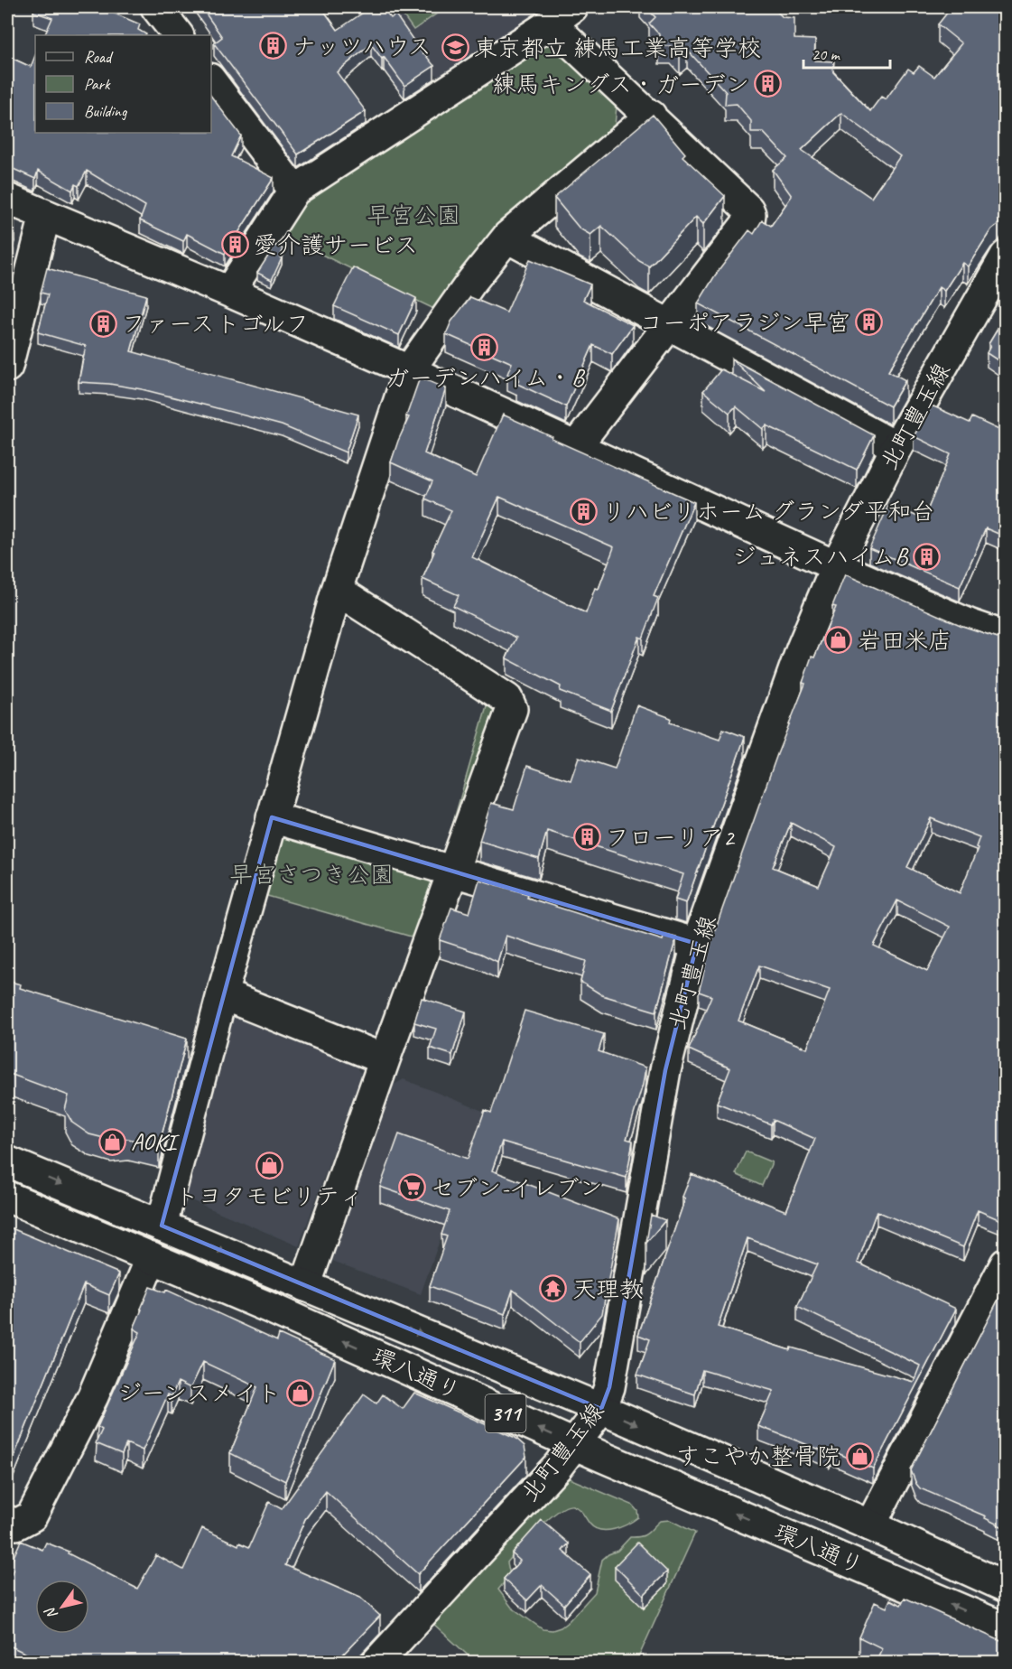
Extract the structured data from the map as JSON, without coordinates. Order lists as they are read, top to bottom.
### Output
{
  "streets": {
    "street": ["北町豊玉線", "環八通り", "311"]
  },
  "crossings": [
    ["北町豊玉線", "環八通り"]
  ],
  "parks": ["早宮公園", "早宮さつき公園"],
  "places": {
    "building": [
      "ナッツハウス",
      "練馬キングス・ガーデン",
      "愛介護サービス",
      "コーポアラジン早宮",
      "ファーストゴルフ",
      "ガーデンハイム・B",
      "リハビリホーム グランダ平和台",
      "ジュネスハイムB",
      "フローリア2"
    ],
    "school or university": ["東京都立 練馬工業高等学校"],
    "shop": [
      "岩田米店",
      "AOKI",
      "トヨタモビリティ",
      "ジーンスメイト",
      "すこやか整骨院"
    ],
    "supermarket": ["セブン-イレブン"],
    "temple": ["天理教"]
  },
  "legend": ["Road", "Park", "Building"],
  "scale_bar": "20 m",
  "north": "bottom left"
}
